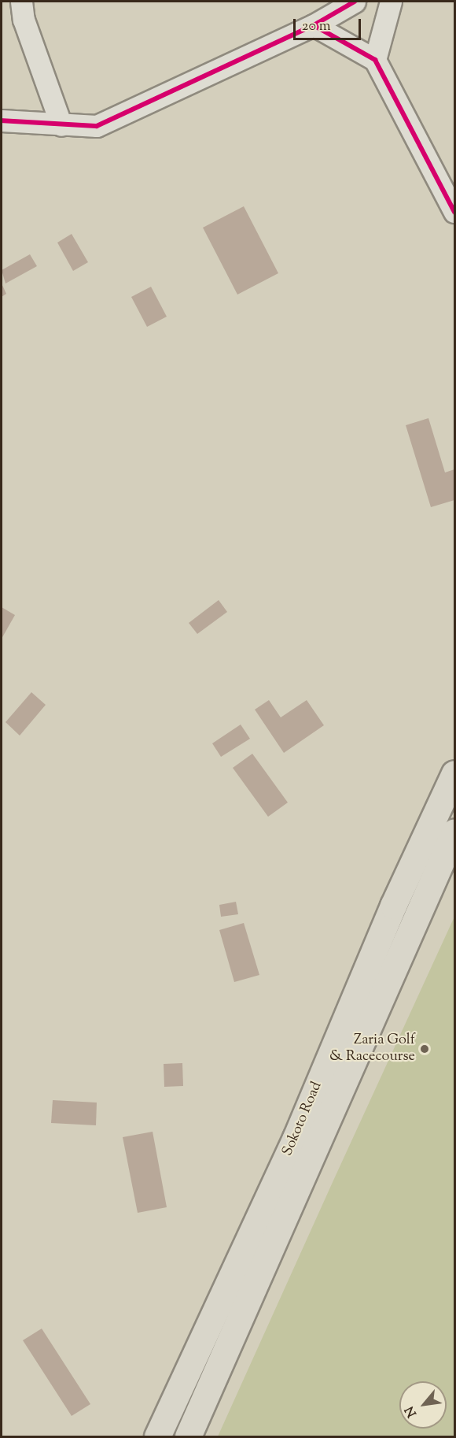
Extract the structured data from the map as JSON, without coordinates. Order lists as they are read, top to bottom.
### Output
{
  "streets": {
    "main road": ["Sokoto Road"]
  },
  "places": ["Zaria Golf & Racecourse"],
  "scale_bar": "20 m",
  "north": "bottom left"
}
